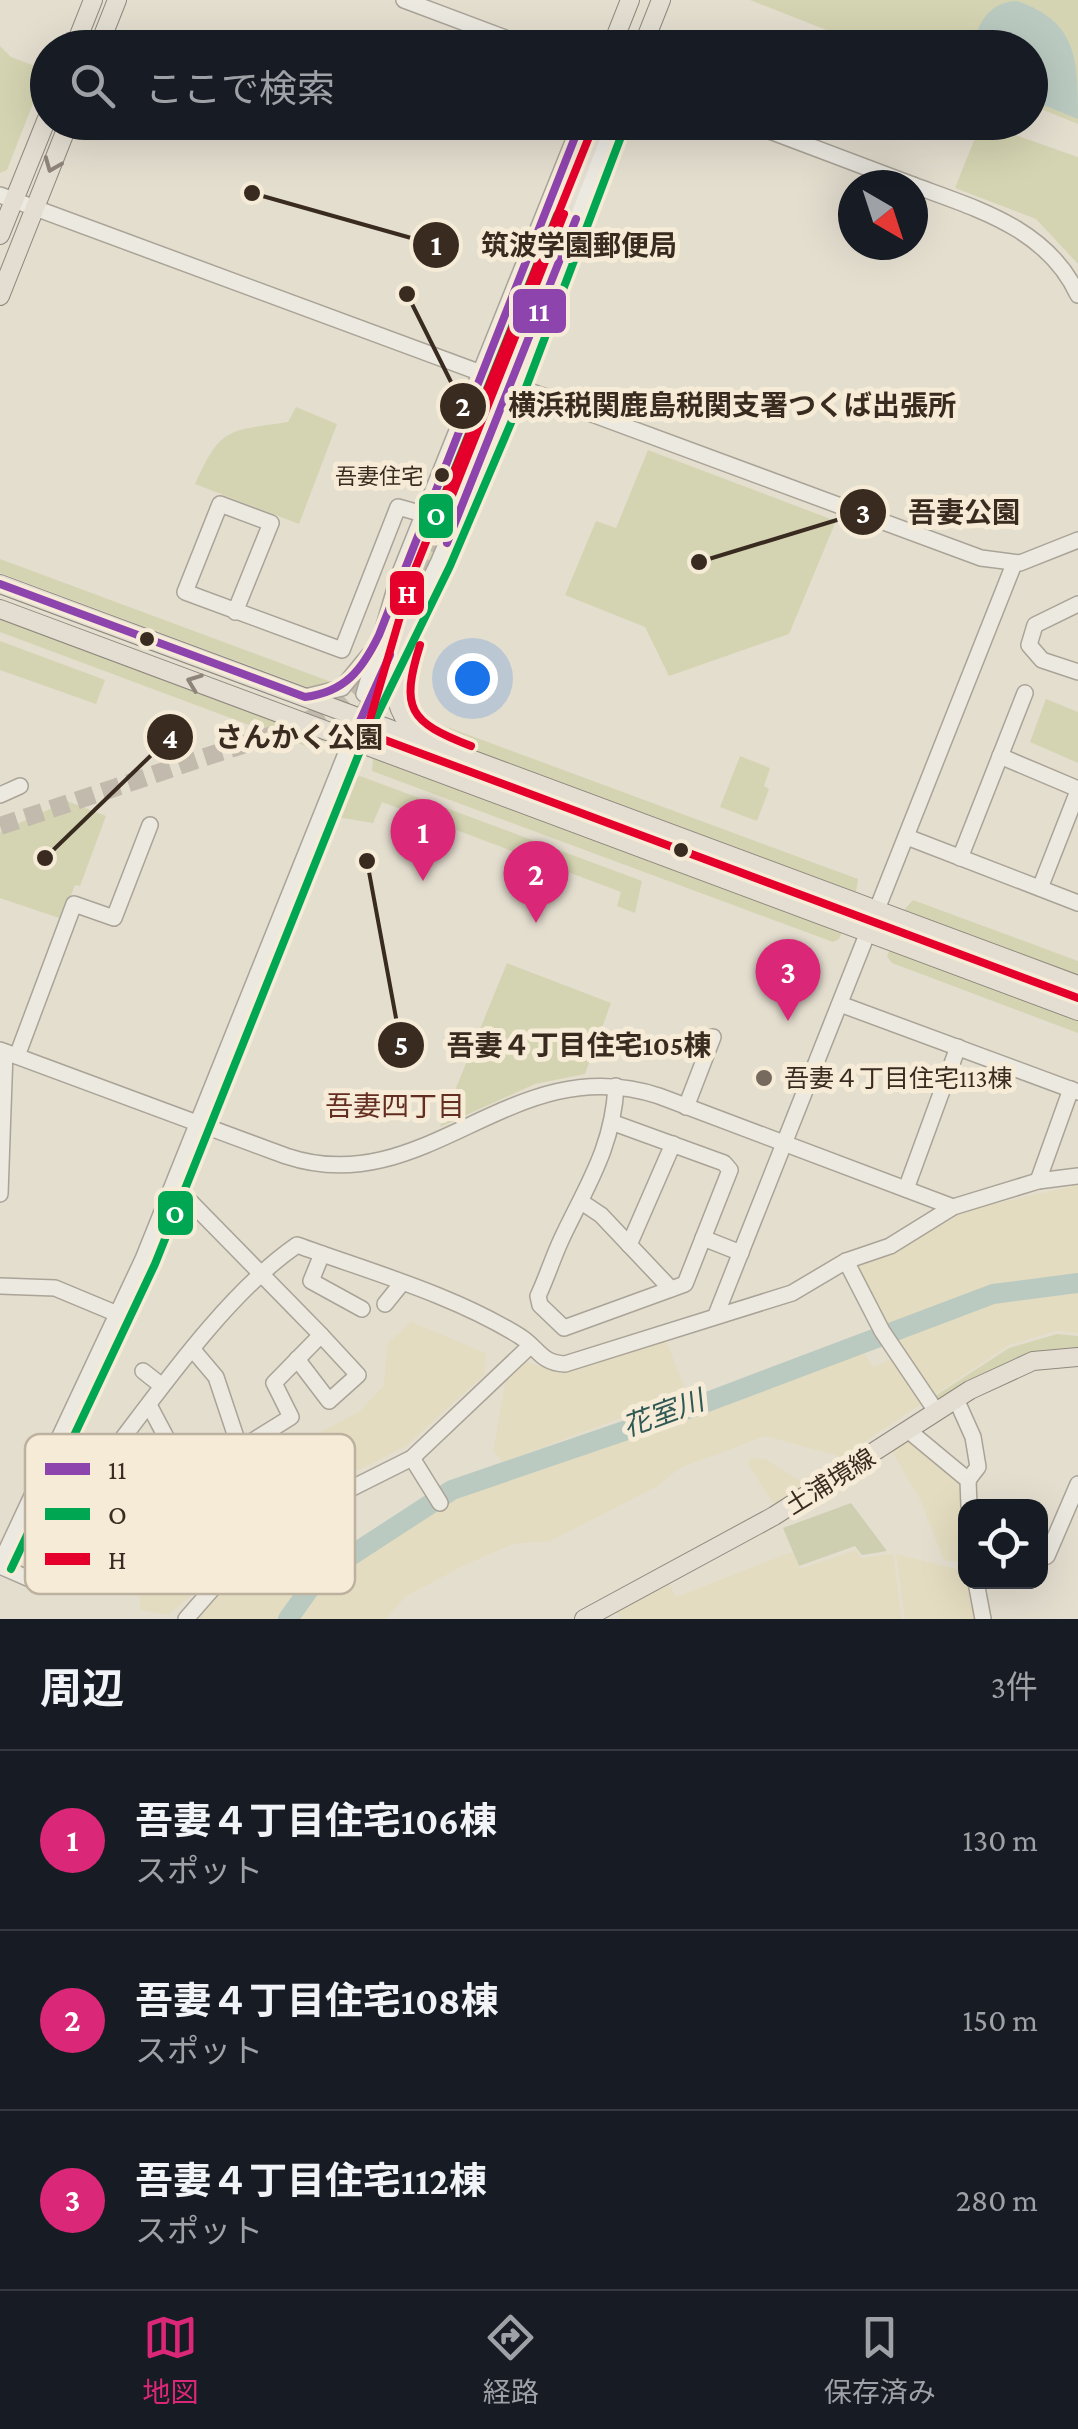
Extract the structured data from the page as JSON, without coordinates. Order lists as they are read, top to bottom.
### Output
{
  "streets": {
    "main road": ["土浦境線"]
  },
  "districts": ["吾妻四丁目"],
  "water": ["花室川"],
  "places": [
    "筑波学園郵便局",
    "横浜税関鹿島税関支署つくば出張所",
    "吾妻住宅",
    "吾妻公園",
    "さんかく公園",
    "吾妻４丁目住宅105棟",
    "吾妻４丁目住宅113棟"
  ],
  "lines": ["transit line 11", "transit line O", "transit line H"],
  "legend": ["11", "O", "H"],
  "north": "bottom right",
  "page": {
    "search": "ここで検索",
    "pins": ["1", "2", "3"],
    "heading": ["周辺", "3件"],
    "list": [
      {
        "mark": "1",
        "name": "吾妻４丁目住宅106棟",
        "note": "スポット",
        "value": "130 m"
      },
      {
        "mark": "2",
        "name": "吾妻４丁目住宅108棟",
        "note": "スポット",
        "value": "150 m"
      },
      {
        "mark": "3",
        "name": "吾妻４丁目住宅112棟",
        "note": "スポット",
        "value": "280 m"
      }
    ],
    "nav": ["地図", "経路", "保存済み"]
  }
}
